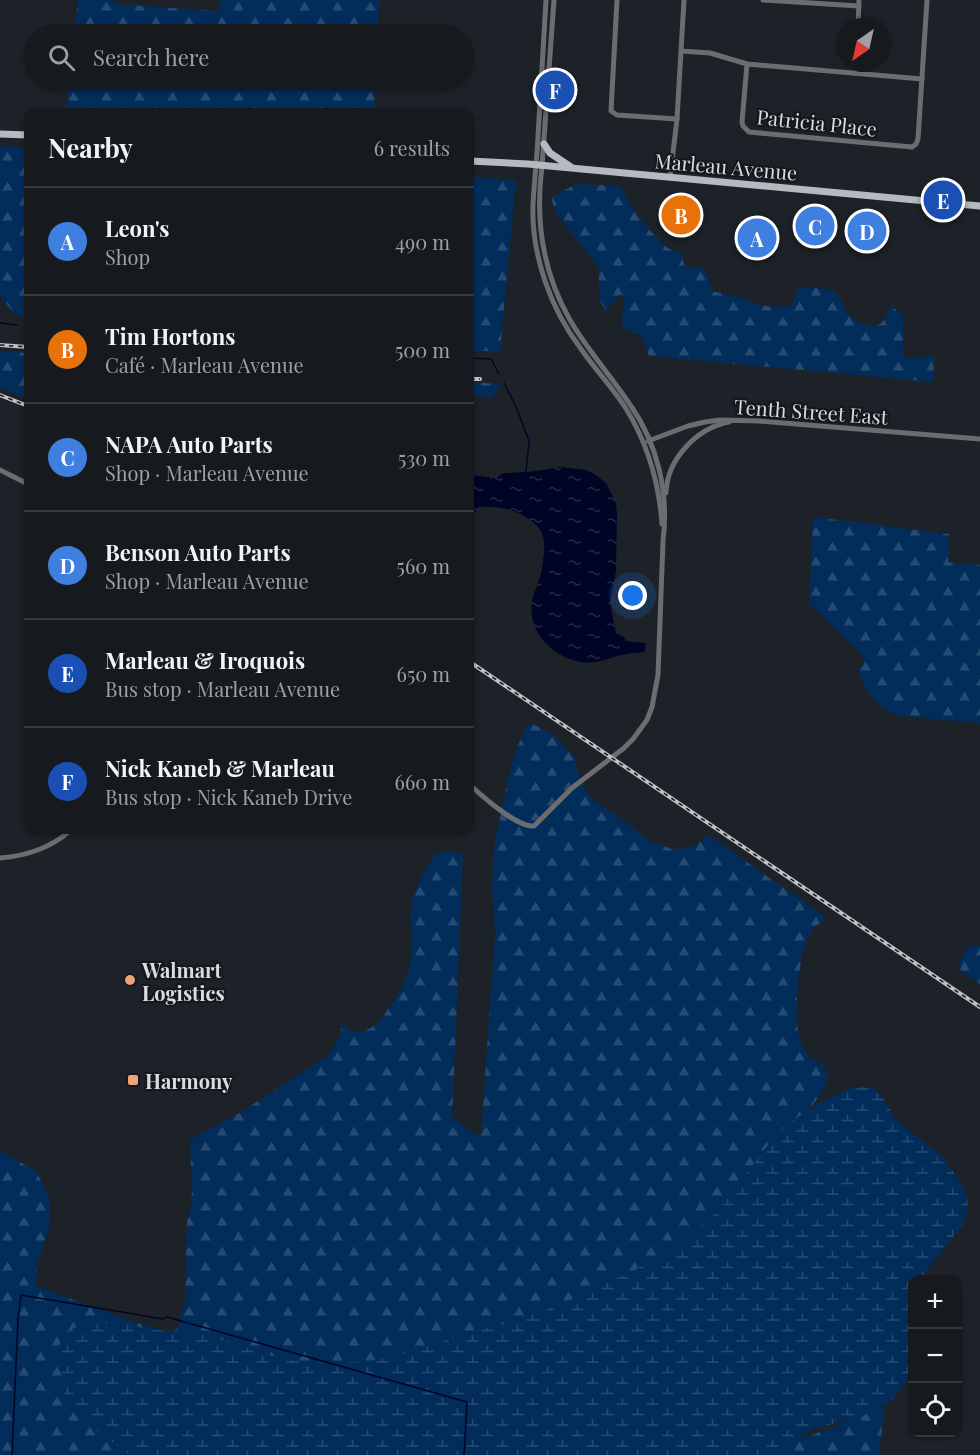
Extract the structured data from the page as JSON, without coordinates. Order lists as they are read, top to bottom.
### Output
{
  "streets": {
    "main road": ["Marleau Avenue"],
    "street": ["Patricia Place", "Tenth Street East"]
  },
  "places": {
    "other": ["Walmart Logistics"],
    "transit": ["Harmony"]
  },
  "north": "bottom left",
  "page": {
    "search": "Search here",
    "pins": [
      "F",
      "E",
      "B",
      "C",
      "D",
      "A"
    ],
    "heading": ["Nearby", "6 results"],
    "list": [
      {
        "mark": "A",
        "name": "Leon's",
        "note": "Shop",
        "value": "490 m"
      },
      {
        "mark": "B",
        "name": "Tim Hortons",
        "note": "Café · Marleau Avenue",
        "value": "500 m"
      },
      {
        "mark": "C",
        "name": "NAPA Auto Parts",
        "note": "Shop · Marleau Avenue",
        "value": "530 m"
      },
      {
        "mark": "D",
        "name": "Benson Auto Parts",
        "note": "Shop · Marleau Avenue",
        "value": "560 m"
      },
      {
        "mark": "E",
        "name": "Marleau & Iroquois",
        "note": "Bus stop · Marleau Avenue",
        "value": "650 m"
      },
      {
        "mark": "F",
        "name": "Nick Kaneb & Marleau",
        "note": "Bus stop · Nick Kaneb Drive",
        "value": "660 m"
      }
    ],
    "map_buttons": ["+", "−"]
  }
}
